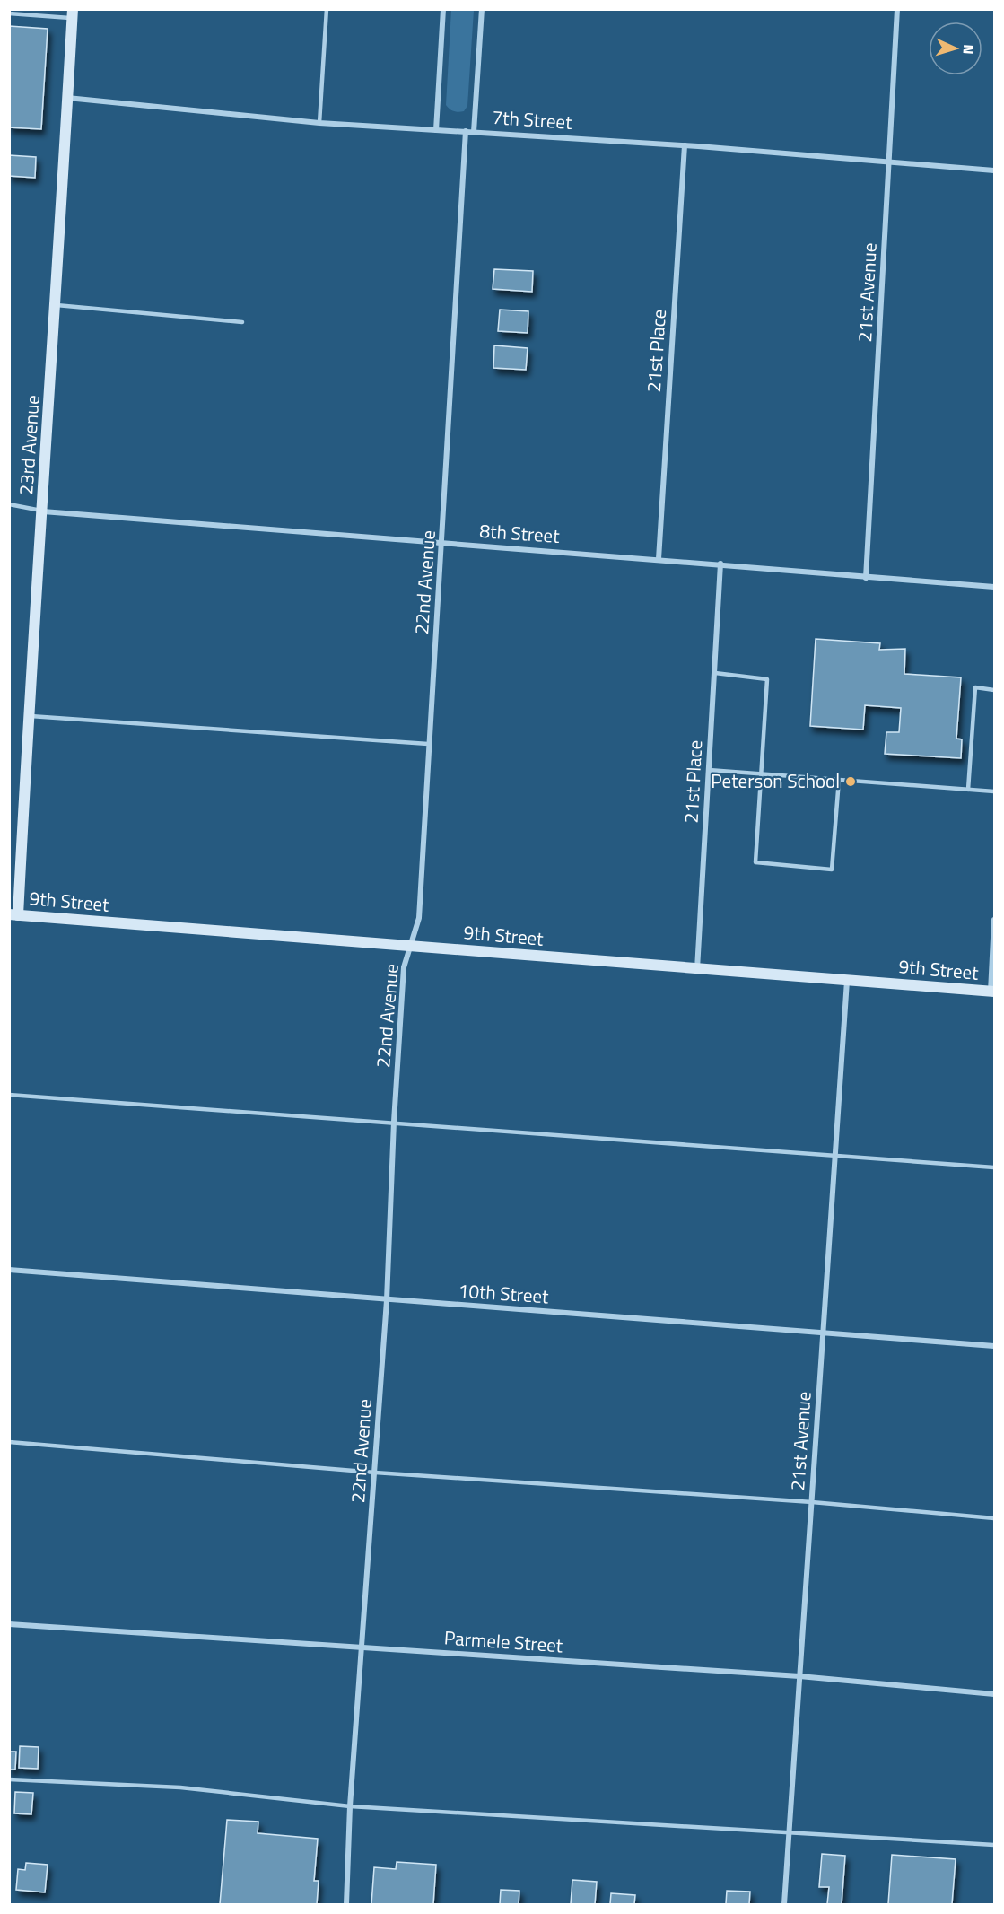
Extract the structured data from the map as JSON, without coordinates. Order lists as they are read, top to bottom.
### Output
{
  "streets": {
    "street": [
      "7th Street",
      "21st Avenue",
      "21st Place",
      "23rd Avenue",
      "8th Street",
      "22nd Avenue",
      "9th Street",
      "10th Street",
      "Parmele Street"
    ]
  },
  "crossings": [
    ["7th Street", "21st Avenue"],
    ["7th Street", "21st Place"],
    ["7th Street", "23rd Avenue"],
    ["7th Street", "22nd Avenue"],
    ["21st Avenue", "8th Street"],
    ["21st Avenue", "9th Street"],
    ["21st Avenue", "10th Street"],
    ["21st Avenue", "Parmele Street"],
    ["21st Place", "8th Street"],
    ["21st Place", "9th Street"],
    ["23rd Avenue", "8th Street"],
    ["23rd Avenue", "9th Street"],
    ["8th Street", "22nd Avenue"],
    ["22nd Avenue", "9th Street"],
    ["22nd Avenue", "10th Street"],
    ["22nd Avenue", "Parmele Street"]
  ],
  "places": ["Peterson School"],
  "north": "right"
}
